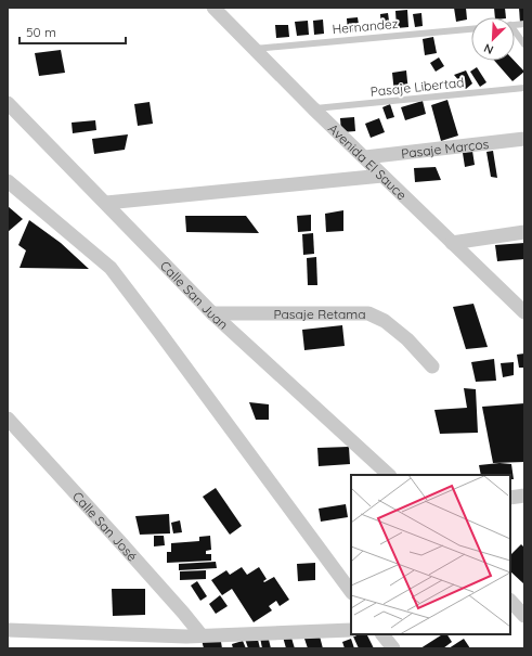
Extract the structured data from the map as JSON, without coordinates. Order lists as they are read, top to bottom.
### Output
{
  "streets": {
    "street": [
      "Pasaje Marcos",
      "Avenida El Sauce",
      "Calle San Juan",
      "Pasaje Retama",
      "Calle San José"
    ],
    "lane": ["Hernandez", "Pasaje Libertad"]
  },
  "crossings": [
    ["Hernandez", "Avenida El Sauce"],
    ["Pasaje Libertad", "Avenida El Sauce"],
    ["Pasaje Marcos", "Avenida El Sauce"],
    ["Calle San Juan", "Pasaje Retama"]
  ],
  "scale_bar": "50 m",
  "north": "bottom left"
}
